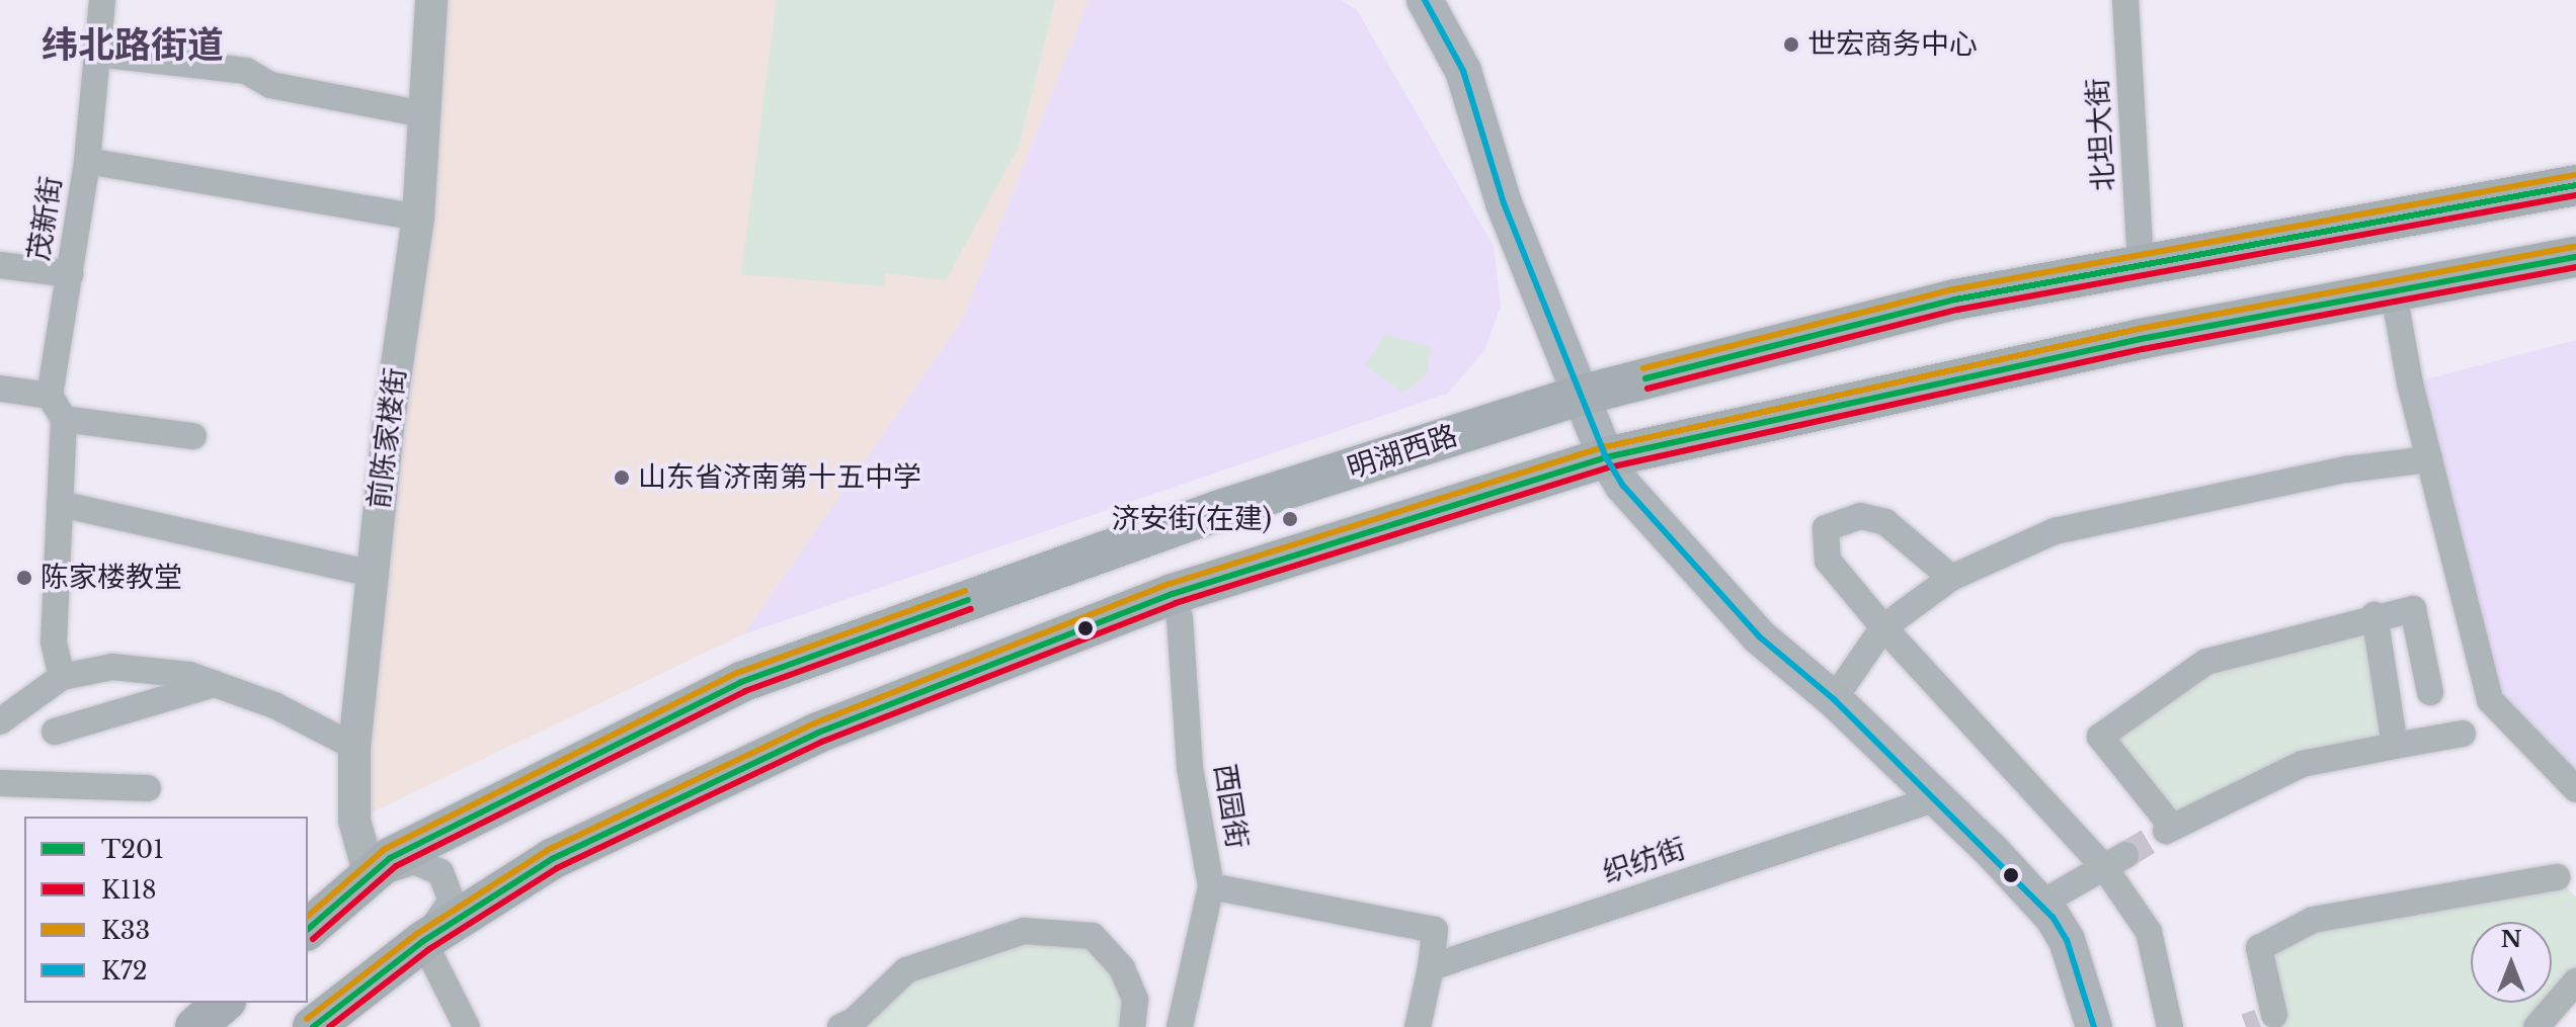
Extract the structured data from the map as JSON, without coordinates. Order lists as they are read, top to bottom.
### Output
{
  "streets": {
    "main road": ["明湖西路"],
    "street": [
      "北坦大街",
      "茂新街",
      "前陈家楼街",
      "西园街",
      "织纺街"
    ]
  },
  "crossings": [
    ["北坦大街", "明湖西路"],
    ["前陈家楼街", "明湖西路"]
  ],
  "districts": ["纬北路街道"],
  "places": [
    "世宏商务中心",
    "山东省济南第十五中学",
    "济安街(在建)",
    "陈家楼教堂"
  ],
  "lines": [
    "transit line K72",
    "transit line K33",
    "transit line T201",
    "transit line K118"
  ],
  "legend": [
    "T201",
    "K118",
    "K33",
    "K72"
  ],
  "north": "top"
}
